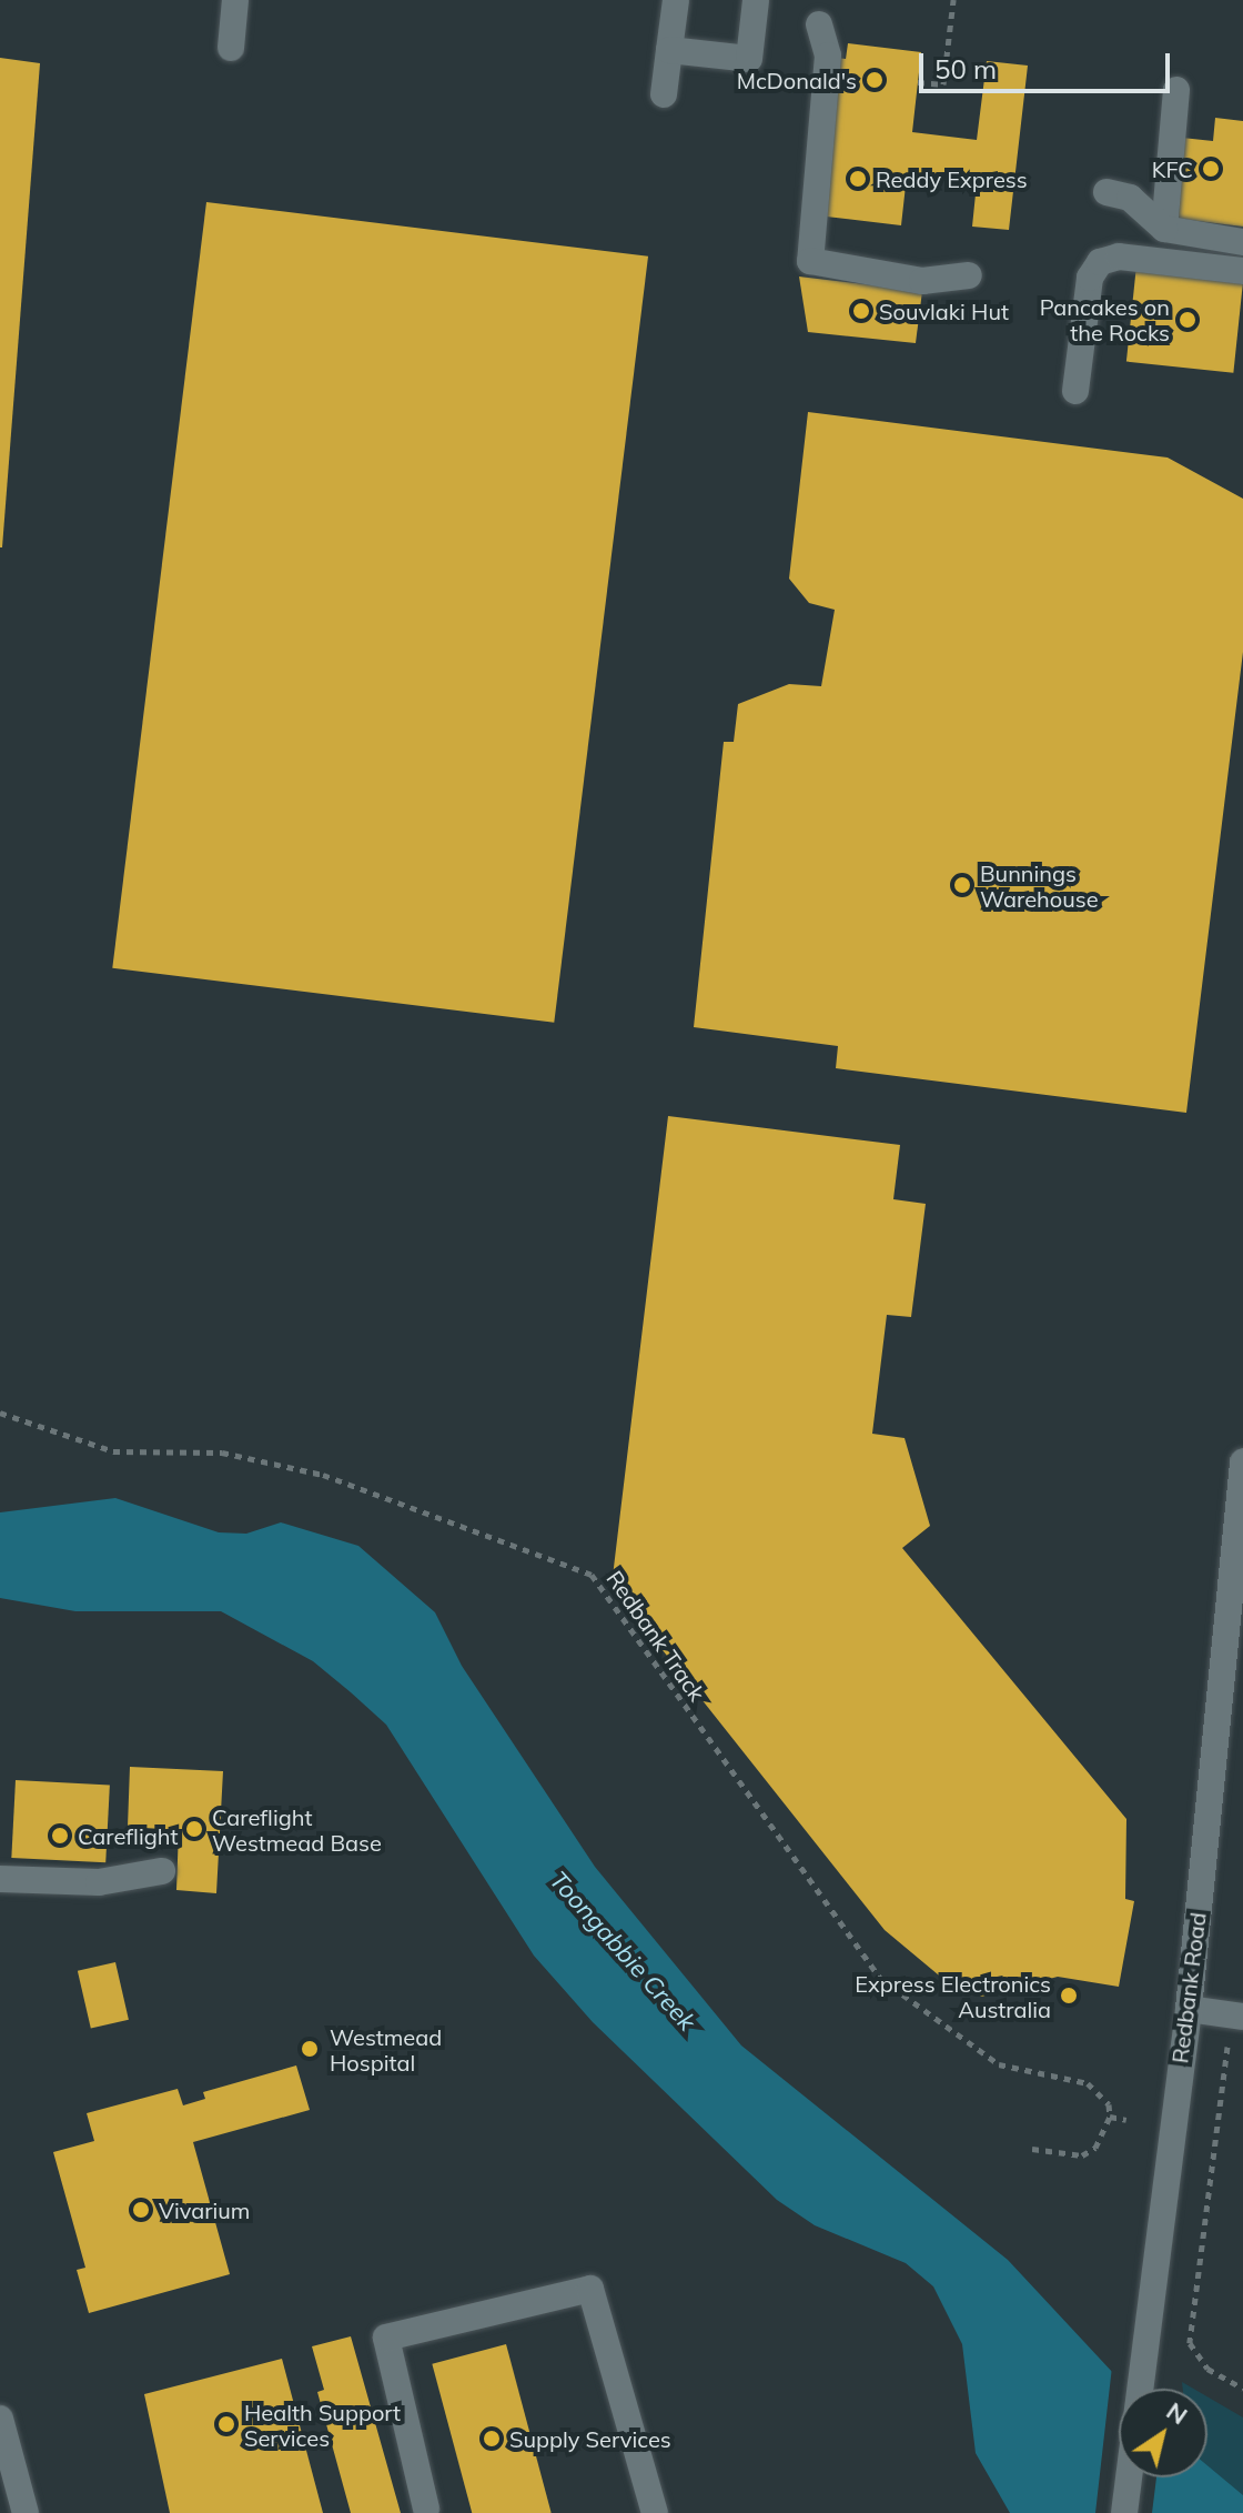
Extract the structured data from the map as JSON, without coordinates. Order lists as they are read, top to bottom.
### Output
{
  "streets": {
    "street": ["Redbank Road"],
    "path": ["Redbank Track"]
  },
  "water": ["Toongabbie Creek"],
  "places": [
    "McDonald's",
    "KFC",
    "Reddy Express",
    "Souvlaki Hut",
    "Pancakes on the Rocks",
    "Bunnings Warehouse",
    "Careflight Westmead Base",
    "Careflight",
    "Express Electronics Australia",
    "Westmead Hospital",
    "Vivarium",
    "Health Support Services",
    "Supply Services"
  ],
  "scale_bar": "50 m",
  "north": "top right"
}
